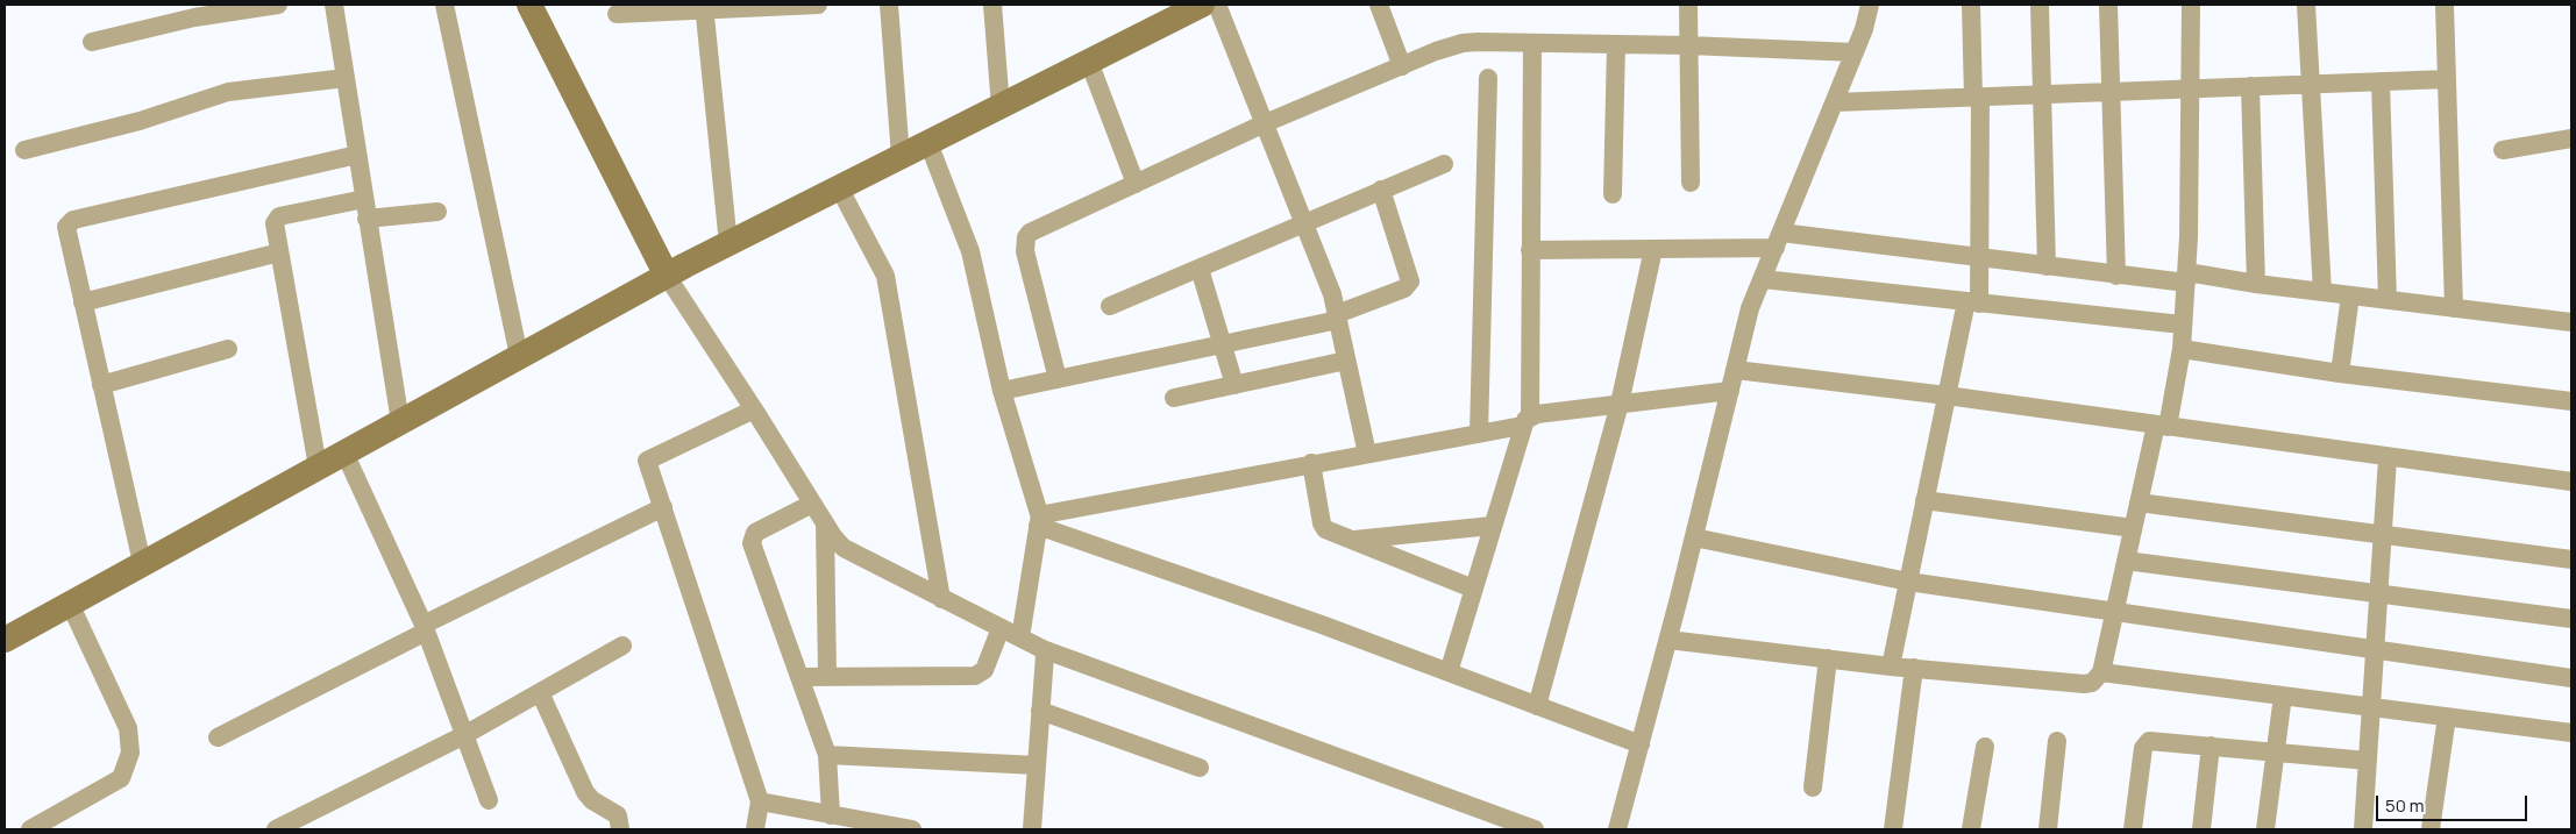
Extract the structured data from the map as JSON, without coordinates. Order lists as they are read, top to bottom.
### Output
{
  "scale_bar": "50 m"
}
